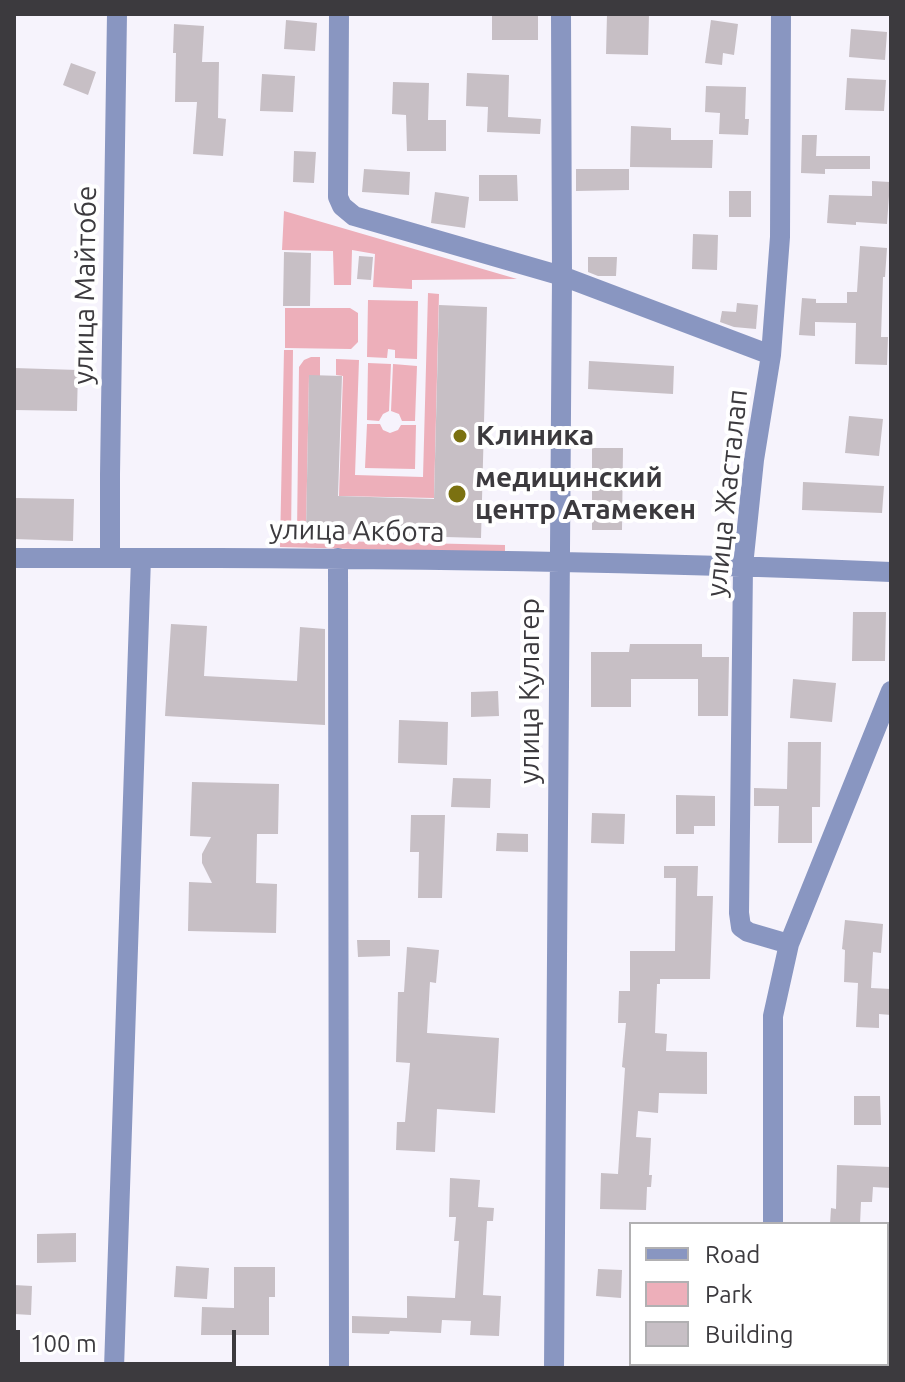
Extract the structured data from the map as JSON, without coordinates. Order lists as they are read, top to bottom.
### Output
{
  "streets": {
    "street": [
      "улица Майтобе",
      "улица Жасталап",
      "улица Акбота",
      "улица Кулагер"
    ]
  },
  "crossings": [
    ["улица Майтобе", "улица Акбота"],
    ["улица Жасталап", "улица Акбота"],
    ["улица Акбота", "улица Кулагер"]
  ],
  "places": ["Клиника", "медицинский центр Атамекен"],
  "legend": ["Road", "Park", "Building"],
  "scale_bar": "100 m"
}
